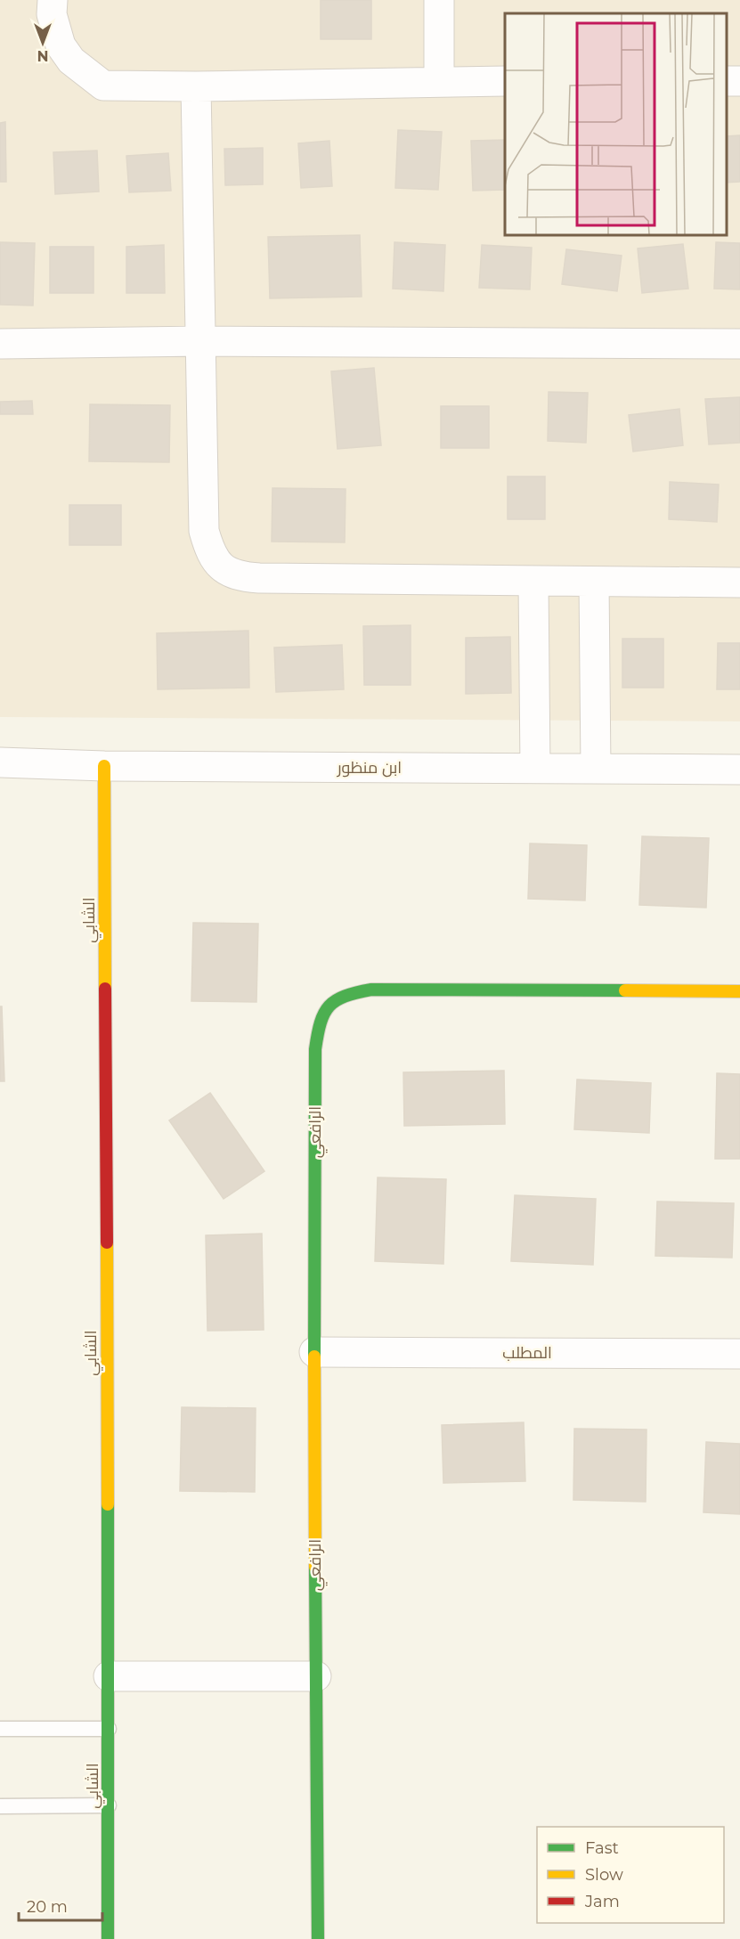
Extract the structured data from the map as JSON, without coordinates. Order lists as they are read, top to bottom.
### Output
{
  "streets": {
    "street": [
      "ابن منظور",
      "الشابي",
      "الرافعي",
      "المطلب"
    ]
  },
  "crossings": [
    ["ابن منظور", "الشابي"],
    ["الرافعي", "المطلب"]
  ],
  "legend": ["Fast", "Slow", "Jam"],
  "scale_bar": "20 m",
  "north": "bottom"
}
